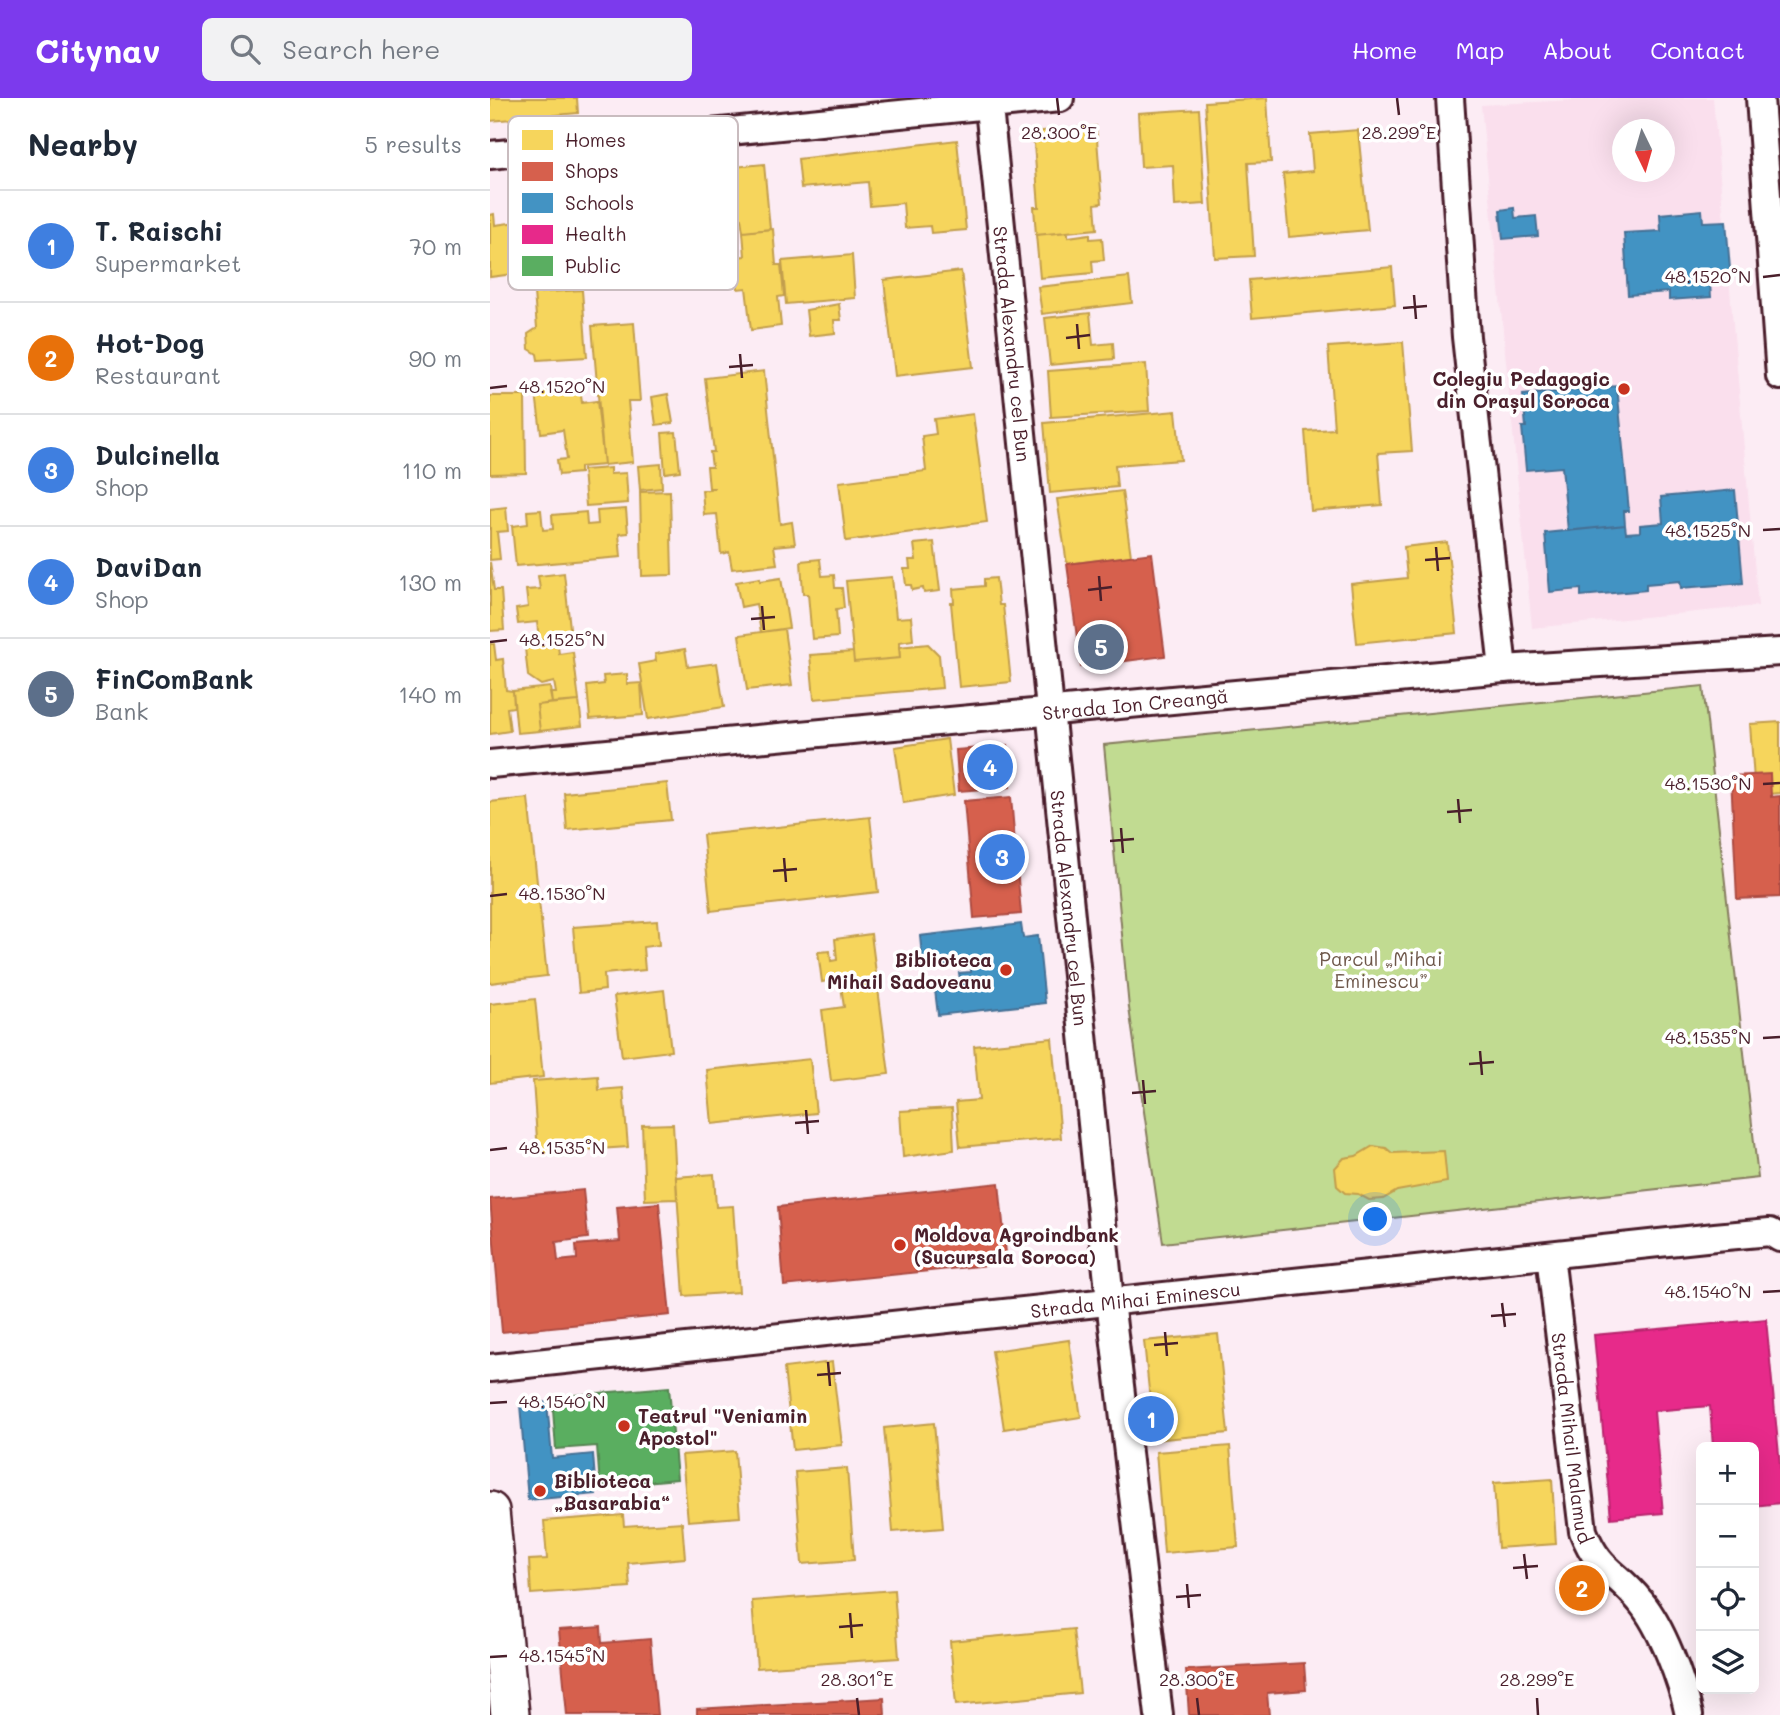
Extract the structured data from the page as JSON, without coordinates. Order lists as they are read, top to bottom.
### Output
{
  "streets": {
    "street": [
      "Strada Alexandru cel Bun",
      "Strada Ion Creangă",
      "Strada Mihai Eminescu",
      "Strada Mihail Malamud"
    ]
  },
  "crossings": [
    ["Strada Alexandru cel Bun", "Strada Ion Creangă"],
    ["Strada Alexandru cel Bun", "Strada Mihai Eminescu"],
    ["Strada Mihai Eminescu", "Strada Mihail Malamud"]
  ],
  "parks": ["Parcul „Mihai Eminescu”"],
  "places": [
    "Colegiu Pedagogic din Orașul Soroca",
    "Biblioteca Mihail Sadoveanu",
    "Moldova Agroindbank (Sucursala Soroca)",
    "Teatrul \"Veniamin Apostol\"",
    "Biblioteca „Basarabia“"
  ],
  "legend": [
    "Homes",
    "Shops",
    "Schools",
    "Health",
    "Public"
  ],
  "north": "bottom",
  "page": {
    "header": "Citynav",
    "search": "Search here",
    "nav": [
      "Home",
      "Map",
      "About",
      "Contact"
    ],
    "heading": ["Nearby", "5 results"],
    "list": [
      {
        "mark": "1",
        "name": "T. Raischi",
        "note": "Supermarket",
        "value": "70 m"
      },
      {
        "mark": "2",
        "name": "Hot-Dog",
        "note": "Restaurant",
        "value": "90 m"
      },
      {
        "mark": "3",
        "name": "Dulcinella",
        "note": "Shop",
        "value": "110 m"
      },
      {
        "mark": "4",
        "name": "DaviDan",
        "note": "Shop",
        "value": "130 m"
      },
      {
        "mark": "5",
        "name": "FinComBank",
        "note": "Bank",
        "value": "140 m"
      }
    ],
    "pins": [
      "5",
      "4",
      "3",
      "1",
      "2"
    ],
    "map_buttons": ["+", "−"]
  },
  "coordinates": [
    "28.300°E",
    "28.299°E",
    "48.1520°N",
    "48.1525°N",
    "48.1530°N",
    "48.1535°N",
    "48.1540°N",
    "48.1545°N",
    "28.301°E"
  ]
}
